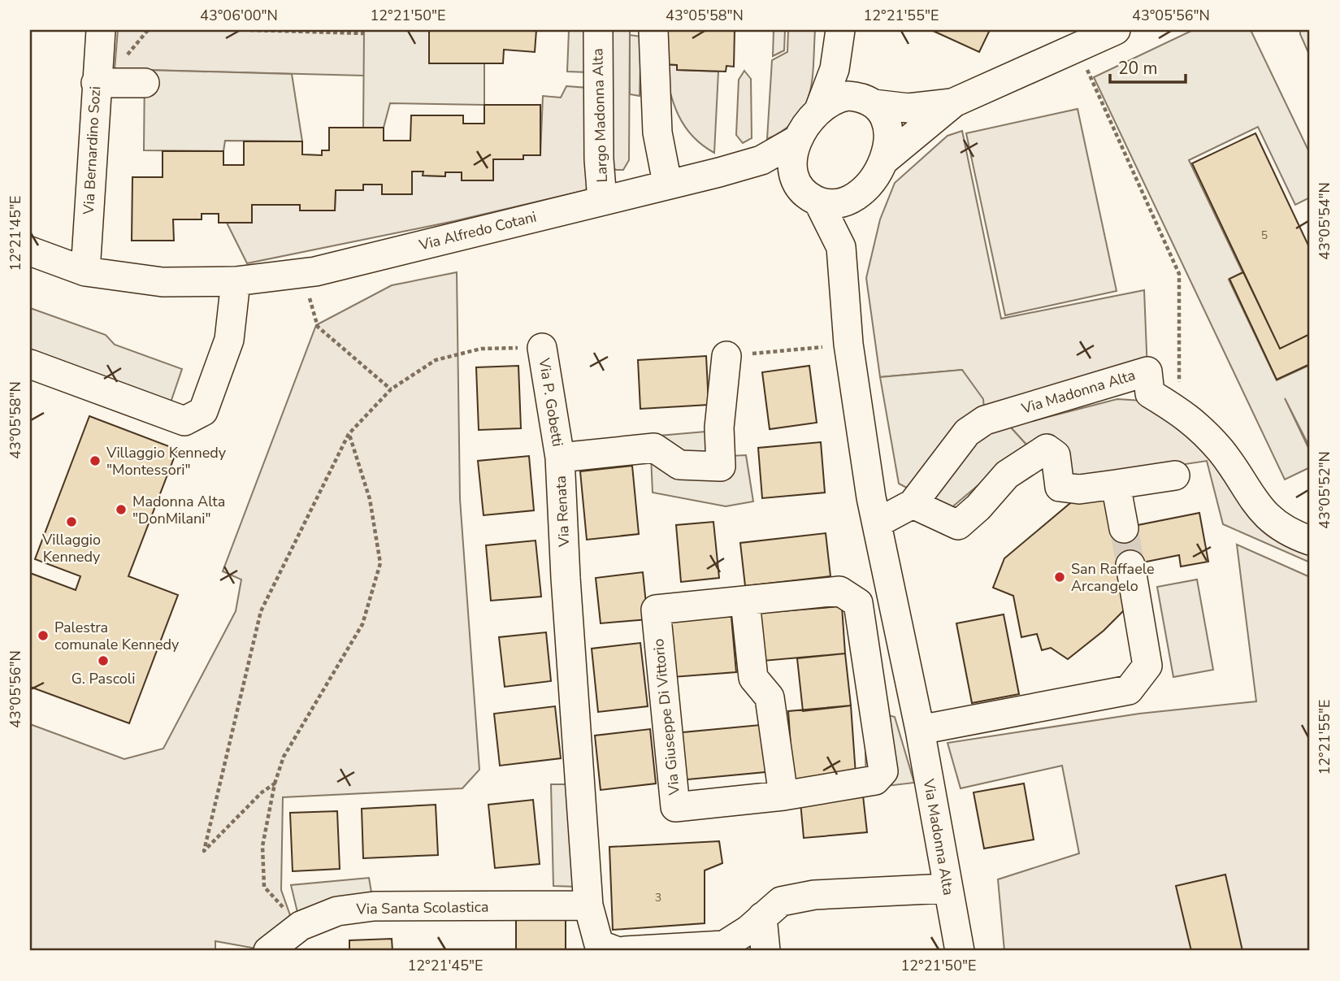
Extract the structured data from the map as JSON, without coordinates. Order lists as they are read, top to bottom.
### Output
{
  "streets": {
    "street": [
      "Largo Madonna Alta",
      "Via Bernardino Sozi",
      "Via Alfredo Cotani",
      "Via Madonna Alta",
      "Via P. Gobetti",
      "Via Renata",
      "Via Giuseppe Di Vittorio",
      "Via Santa Scolastica"
    ]
  },
  "crossings": [
    ["Largo Madonna Alta", "Via Alfredo Cotani"],
    ["Via Bernardino Sozi", "Via Alfredo Cotani"],
    ["Via Alfredo Cotani", "Via Madonna Alta"],
    ["Via P. Gobetti", "Via Renata"],
    ["Via Renata", "Via Santa Scolastica"]
  ],
  "places": [
    "Villaggio Kennedy \"Montessori\"",
    "Madonna Alta \"DonMilani\"",
    "Villaggio Kennedy",
    "San Raffaele Arcangelo",
    "Palestra comunale Kennedy",
    "G. Pascoli"
  ],
  "house_numbers": ["5", "3"],
  "scale_bar": "20 m",
  "coordinates": [
    "43°06'00\"N",
    "12°21'50\"E",
    "43°05'58\"N",
    "12°21'55\"E",
    "43°05'56\"N",
    "43°05'54\"N",
    "12°21'45\"E",
    "43°05'52\"N"
  ]
}
